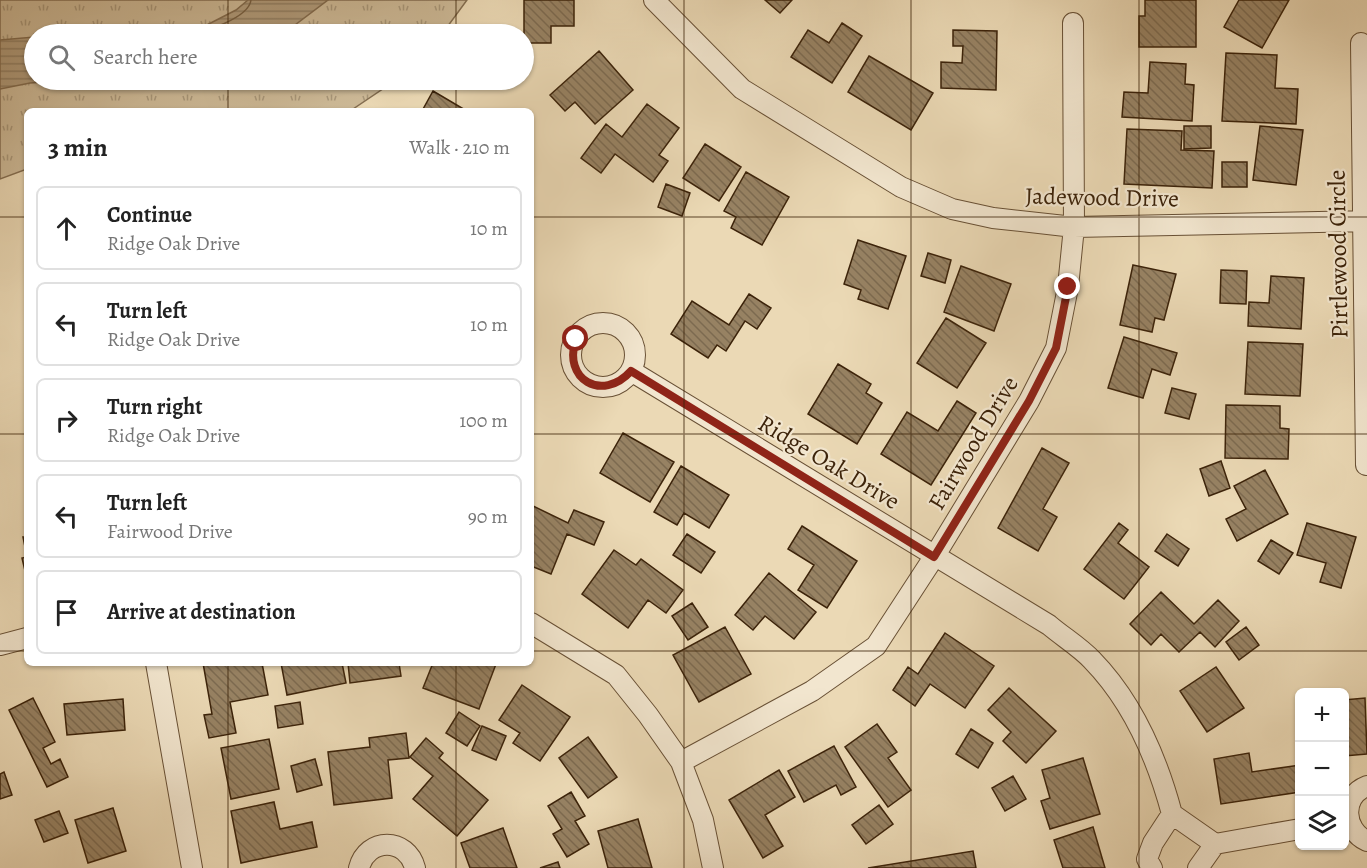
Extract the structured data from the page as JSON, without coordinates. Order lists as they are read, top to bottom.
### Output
{
  "streets": {
    "street": [
      "Jadewood Drive",
      "Pirtlewood Circle",
      "Fairwood Drive",
      "Ridge Oak Drive"
    ]
  },
  "crossings": [
    ["Jadewood Drive", "Pirtlewood Circle"],
    ["Jadewood Drive", "Fairwood Drive"],
    ["Fairwood Drive", "Ridge Oak Drive"]
  ],
  "page": {
    "search": "Search here",
    "heading": ["3 min", "Walk · 210 m"],
    "list": [
      ["Continue", "Ridge Oak Drive", "10 m"],
      ["Turn left", "Ridge Oak Drive", "10 m"],
      ["Turn right", "Ridge Oak Drive", "100 m"],
      ["Turn left", "Fairwood Drive", "90 m"],
      "Arrive at destination"
    ],
    "map_buttons": ["+", "−"]
  }
}
